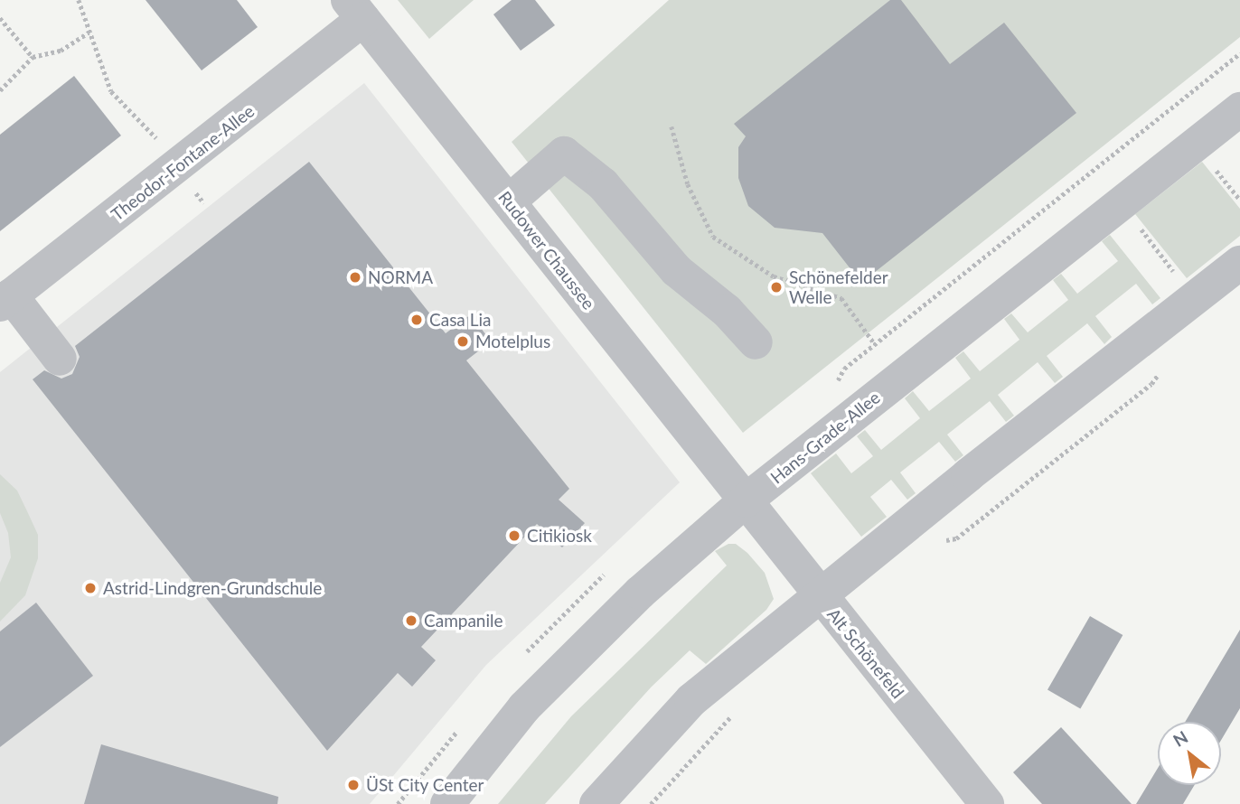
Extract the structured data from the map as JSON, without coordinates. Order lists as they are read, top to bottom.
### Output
{
  "streets": {
    "street": [
      "Theodor-Fontane-Allee",
      "Rudower Chaussee",
      "Hans-Grade-Allee",
      "Alt Schönefeld"
    ]
  },
  "crossings": [
    ["Theodor-Fontane-Allee", "Rudower Chaussee"],
    ["Rudower Chaussee", "Hans-Grade-Allee"],
    ["Rudower Chaussee", "Alt Schönefeld"],
    ["Hans-Grade-Allee", "Alt Schönefeld"]
  ],
  "places": [
    "NORMA",
    "Schönefelder Welle",
    "Casa Lia",
    "Motelplus",
    "Citikiosk",
    "Astrid-Lindgren-Grundschule",
    "Campanile",
    "ÜSt City Center"
  ],
  "north": "top left"
}
